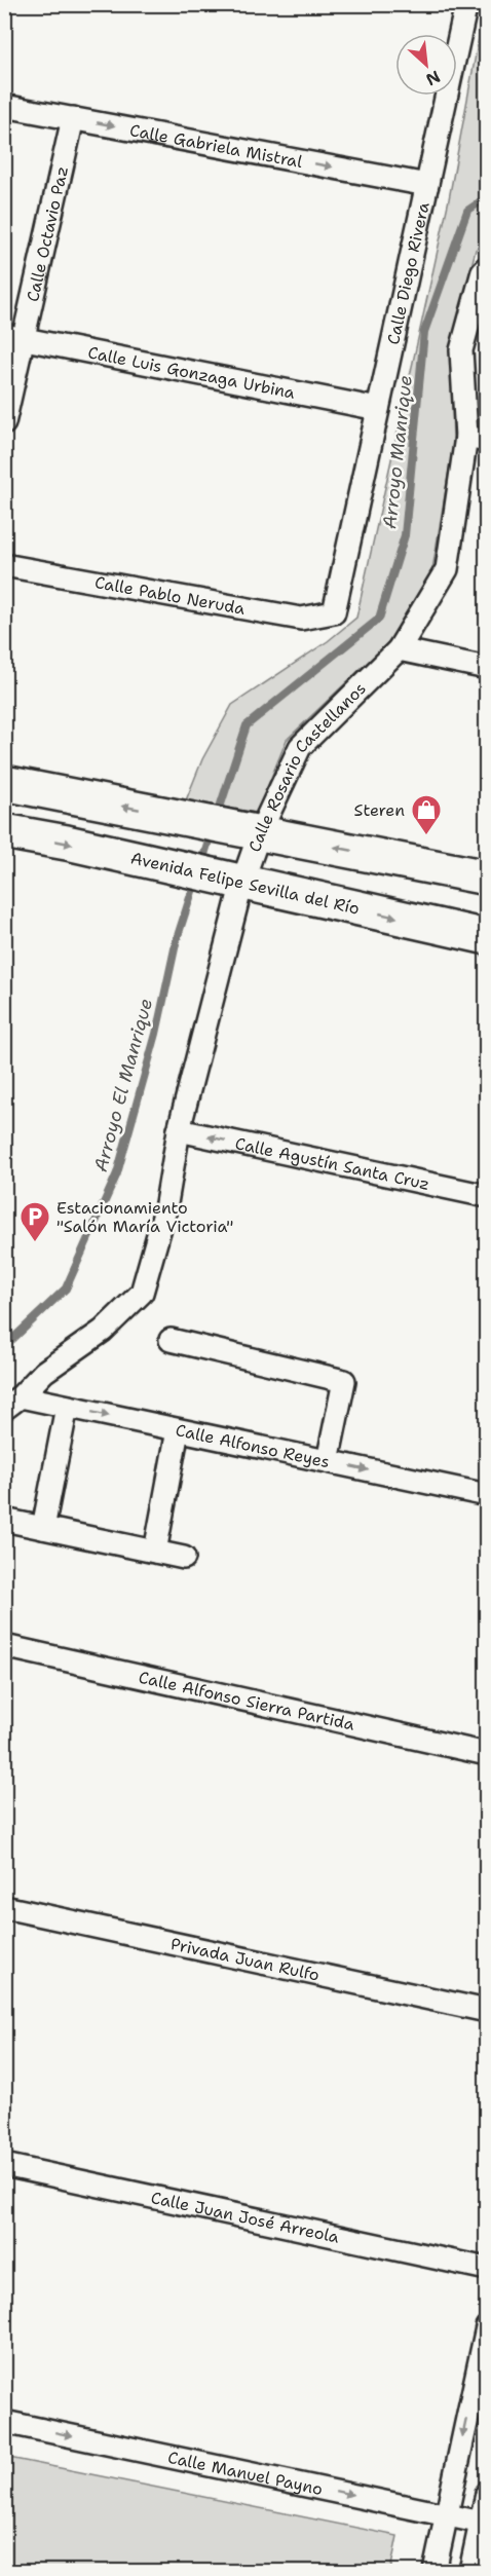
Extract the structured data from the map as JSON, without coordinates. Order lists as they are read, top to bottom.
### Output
{
  "streets": {
    "main road": ["Avenida Felipe Sevilla del Río"],
    "street": [
      "Calle Gabriela Mistral",
      "Calle Octavio Paz",
      "Calle Diego Rivera",
      "Calle Luis Gonzaga Urbina",
      "Calle Pablo Neruda",
      "Calle Rosario Castellanos",
      "Calle Agustín Santa Cruz",
      "Calle Alfonso Reyes",
      "Calle Alfonso Sierra Partida",
      "Privada Juan Rulfo",
      "Calle Juan José Arreola",
      "Calle Manuel Payno"
    ]
  },
  "crossings": [
    ["Calle Gabriela Mistral", "Calle Octavio Paz"],
    ["Calle Gabriela Mistral", "Calle Diego Rivera"],
    ["Calle Octavio Paz", "Calle Luis Gonzaga Urbina"],
    ["Calle Diego Rivera", "Calle Luis Gonzaga Urbina"],
    ["Calle Diego Rivera", "Calle Pablo Neruda"],
    ["Calle Rosario Castellanos", "Avenida Felipe Sevilla del Río"],
    ["Calle Rosario Castellanos", "Calle Agustín Santa Cruz"],
    ["Calle Rosario Castellanos", "Calle Alfonso Reyes"]
  ],
  "one_way": ["Calle Gabriela Mistral", "Calle Agustín Santa Cruz", "Calle Manuel Payno"],
  "water": ["Arroyo Manrique", "Arroyo El Manrique"],
  "places": {
    "shop": ["Steren"],
    "parking": ["Estacionamiento \"Salón María Victoria\""]
  },
  "north": "bottom right"
}
